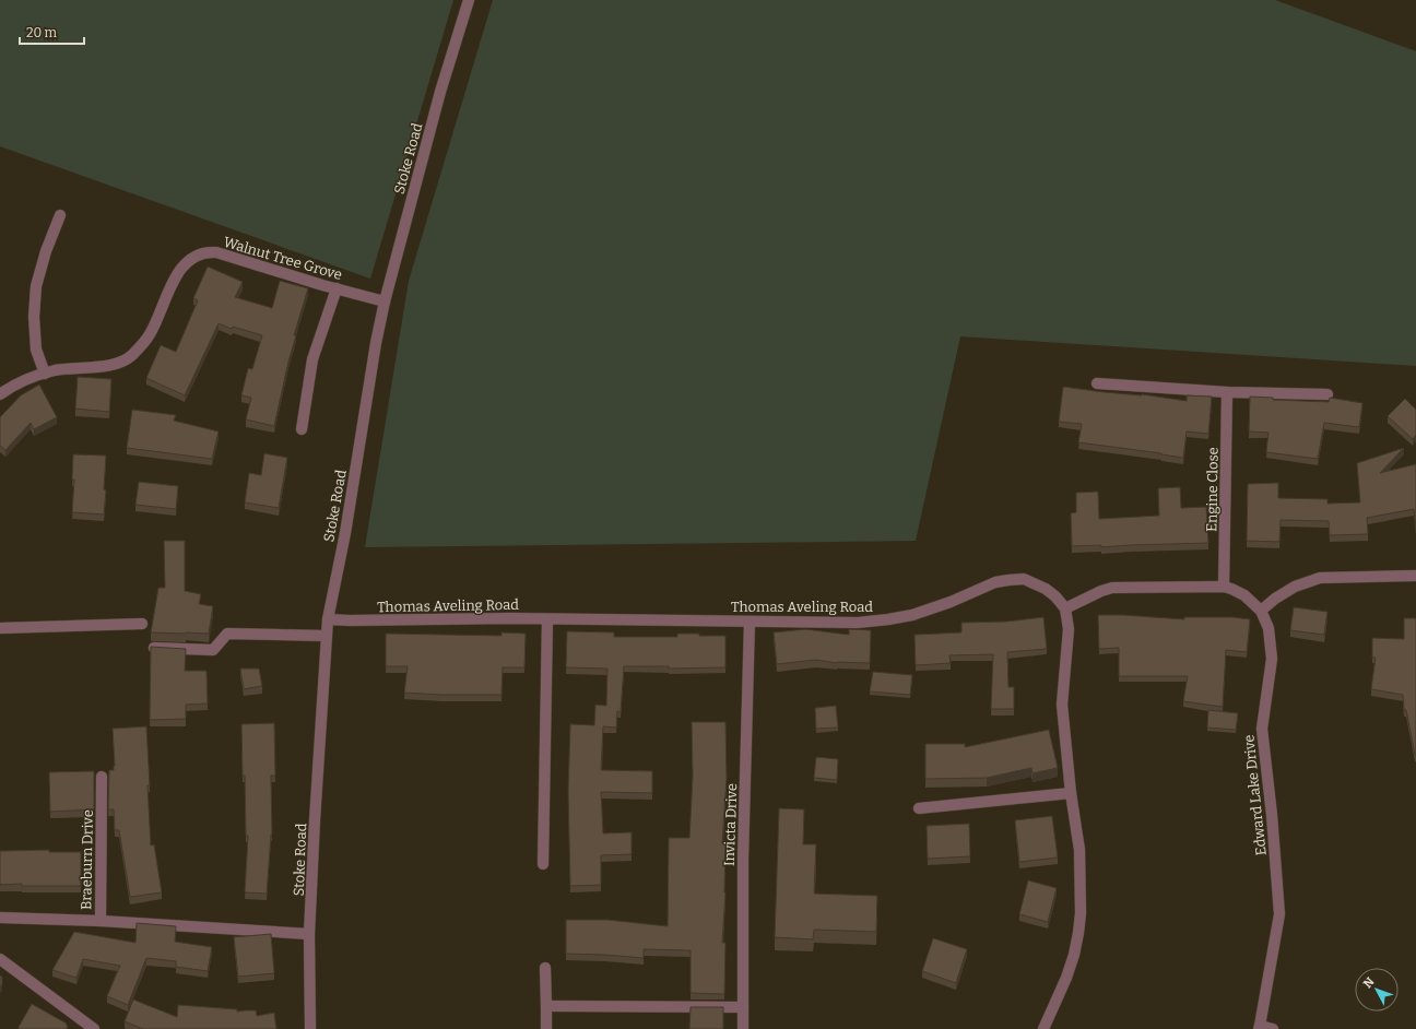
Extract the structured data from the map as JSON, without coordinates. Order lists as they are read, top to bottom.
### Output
{
  "streets": {
    "street": [
      "Stoke Road",
      "Walnut Tree Grove",
      "Engine Close",
      "Thomas Aveling Road",
      "Edward Lake Drive",
      "Invicta Drive",
      "Braeburn Drive"
    ]
  },
  "crossings": [
    ["Stoke Road", "Walnut Tree Grove"],
    ["Stoke Road", "Thomas Aveling Road"],
    ["Engine Close", "Edward Lake Drive"],
    ["Thomas Aveling Road", "Edward Lake Drive"],
    ["Thomas Aveling Road", "Invicta Drive"]
  ],
  "scale_bar": "20 m",
  "north": "top left"
}
